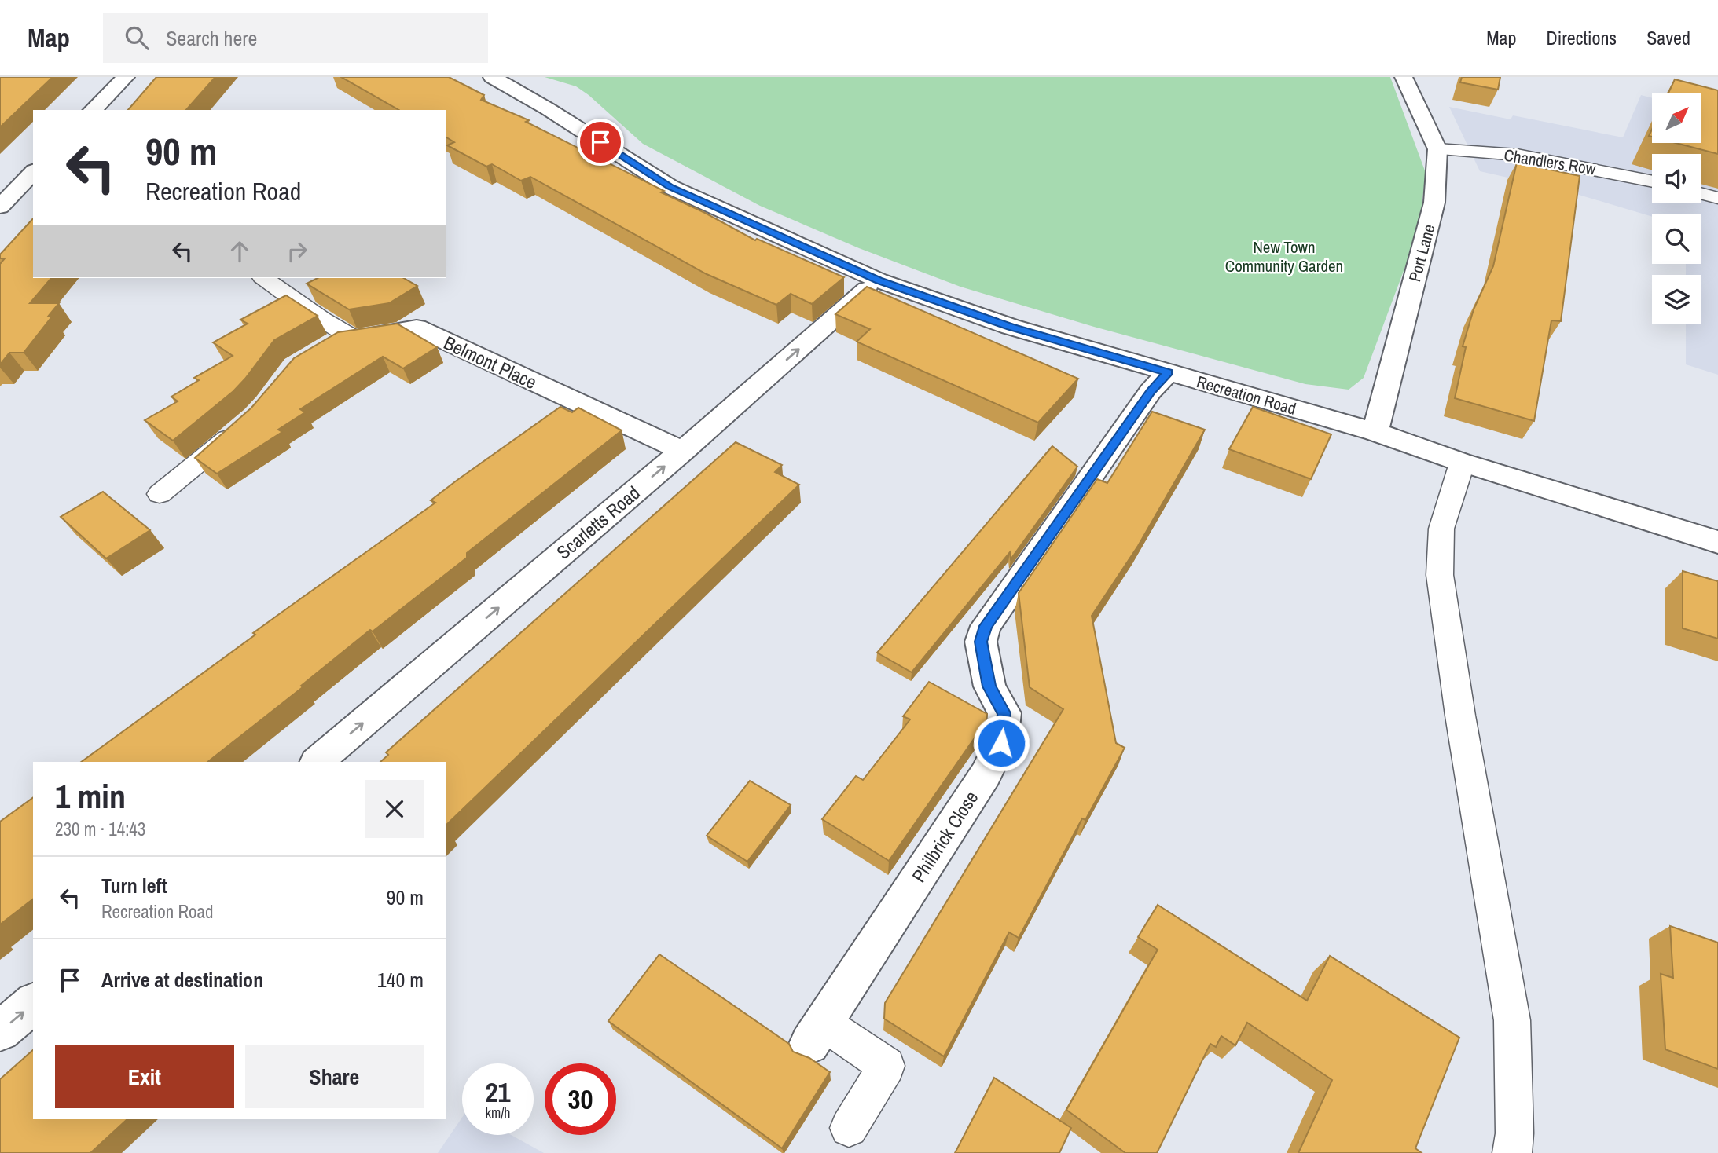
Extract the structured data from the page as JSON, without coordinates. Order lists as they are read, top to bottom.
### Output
{
  "streets": {
    "street": [
      "Port Lane",
      "Belmont Place",
      "Recreation Road",
      "Scarletts Road",
      "Philbrick Close"
    ],
    "lane": ["Chandlers Row"]
  },
  "crossings": [
    ["Chandlers Row", "Port Lane"],
    ["Port Lane", "Recreation Road"],
    ["Belmont Place", "Scarletts Road"],
    ["Recreation Road", "Scarletts Road"],
    ["Recreation Road", "Philbrick Close"]
  ],
  "one_way": ["Scarletts Road"],
  "parks": ["New Town Community Garden"],
  "north": "top right",
  "page": {
    "header": "Map",
    "search": "Search here",
    "nav": ["Map", "Directions", "Saved"],
    "turn": ["90 m", "Recreation Road"],
    "heading": ["1 min", "230 m · 14:43"],
    "list": [
      {
        "name": "Turn left",
        "note": "Recreation Road",
        "value": "90 m"
      },
      {
        "name": "Arrive at destination",
        "value": "140 m"
      }
    ],
    "buttons": ["Exit", "Share"],
    "speed": "21 km/h",
    "limit": "30"
  }
}
